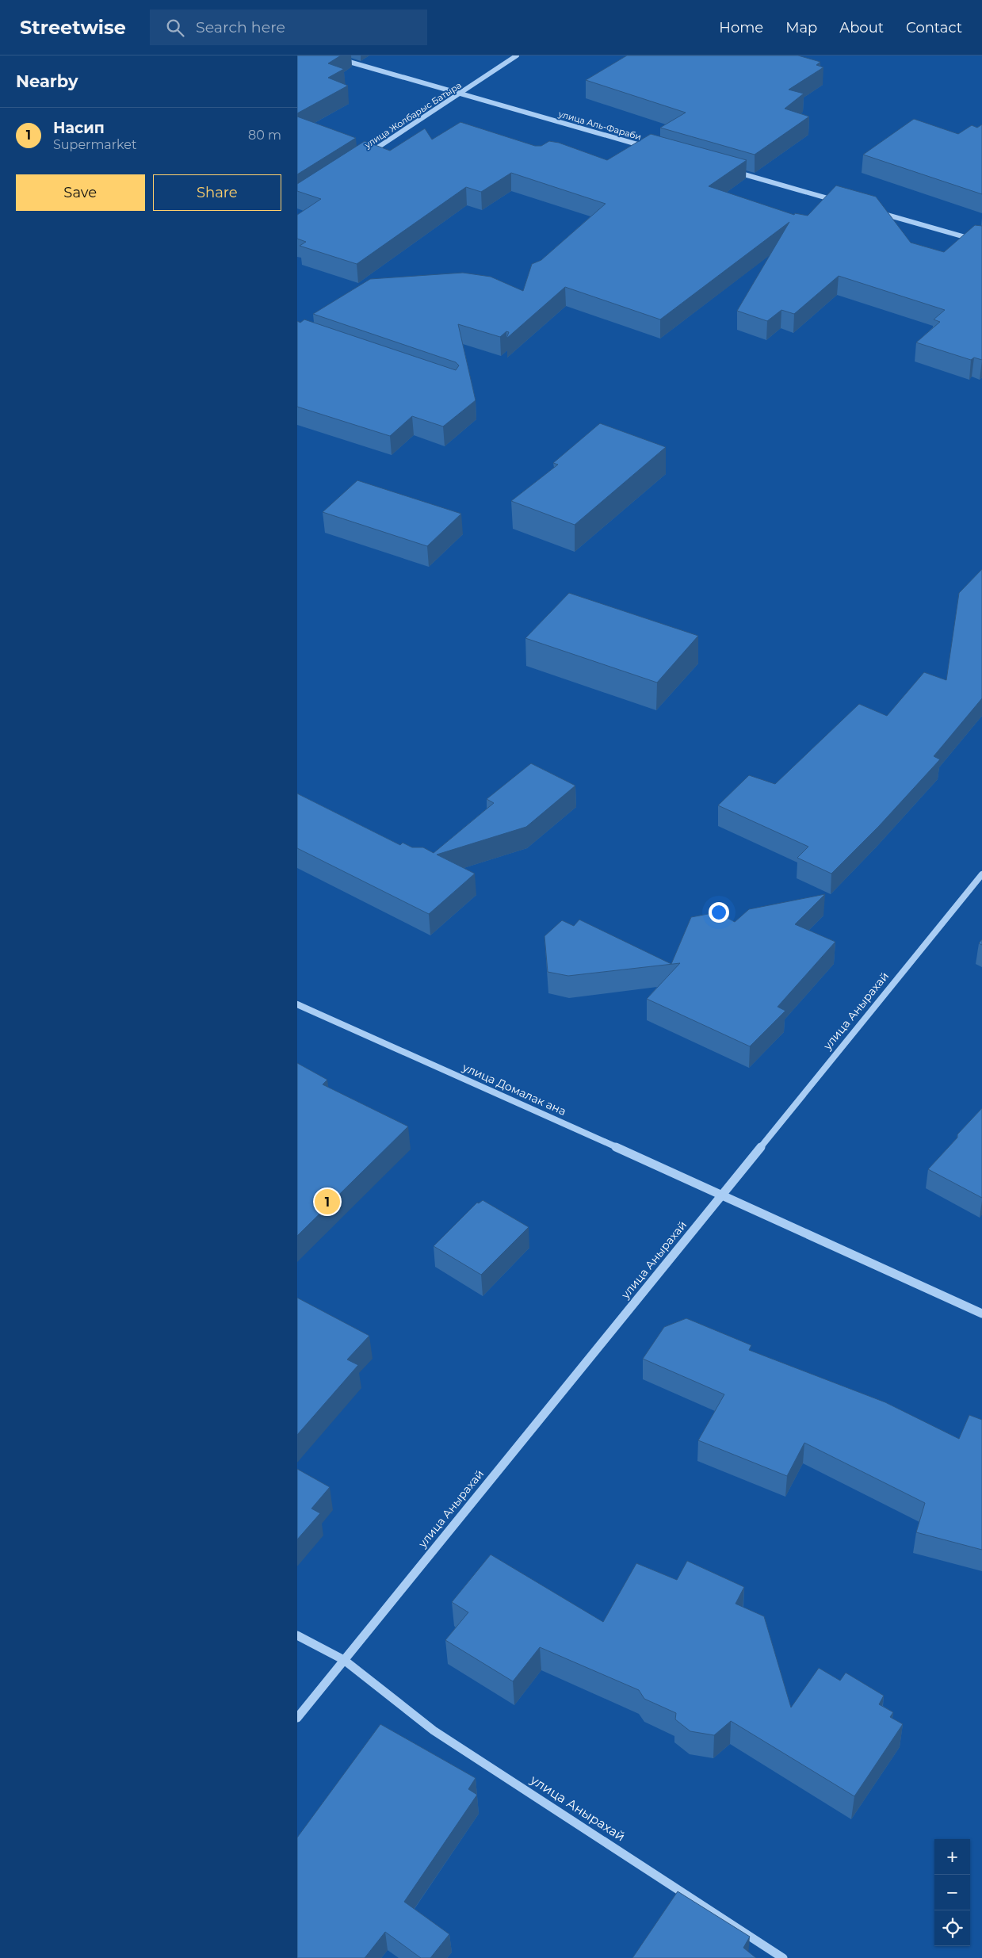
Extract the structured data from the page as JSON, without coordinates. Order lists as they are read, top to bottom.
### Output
{
  "streets": {
    "street": [
      "улица Жолбарыс Батыра",
      "улица Аль-Фараби",
      "улица Анырахай",
      "улица Домалак ана"
    ]
  },
  "crossings": [
    ["улица Жолбарыс Батыра", "улица Аль-Фараби"],
    ["улица Анырахай", "улица Домалак ана"]
  ],
  "page": {
    "header": "Streetwise",
    "search": "Search here",
    "nav": [
      "Home",
      "Map",
      "About",
      "Contact"
    ],
    "heading": "Nearby",
    "list": [
      {
        "mark": "1",
        "name": "Насип",
        "note": "Supermarket",
        "value": "80 m"
      }
    ],
    "buttons": ["Save", "Share"],
    "pins": "1",
    "map_buttons": ["+", "−"]
  }
}
